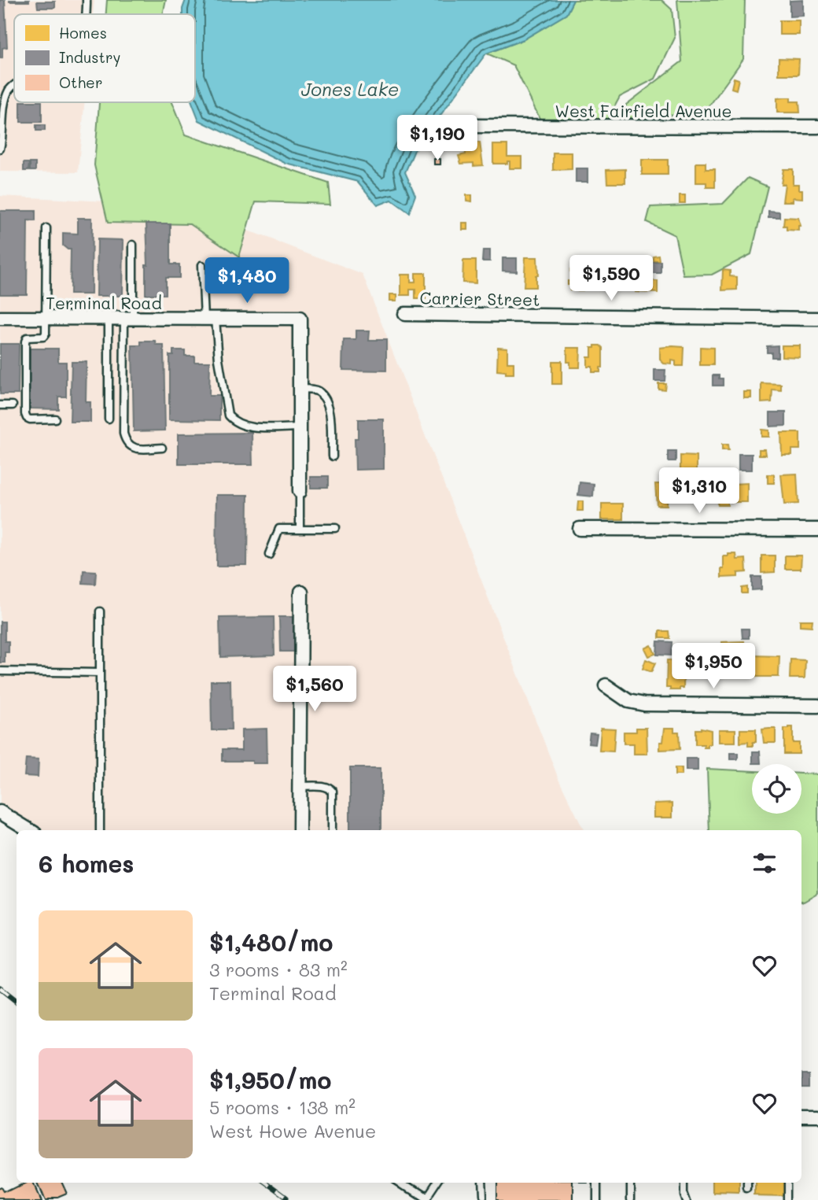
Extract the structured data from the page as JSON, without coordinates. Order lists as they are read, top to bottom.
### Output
{
  "streets": {
    "street": ["West Fairfield Avenue", "Carrier Street", "Terminal Road"]
  },
  "water": ["Jones Lake"],
  "legend": ["Homes", "Industry", "Other"],
  "page": {
    "price": [
      "$1,190",
      "$1,590",
      "$1,480",
      "$1,310",
      "$1,950",
      "$1,560"
    ],
    "heading": "6 homes",
    "list": [
      {
        "name": "$1,480/mo",
        "note": "3 rooms · 83 m² · Terminal Road"
      },
      {
        "name": "$1,950/mo",
        "note": "5 rooms · 138 m² · West Howe Avenue"
      }
    ]
  }
}
